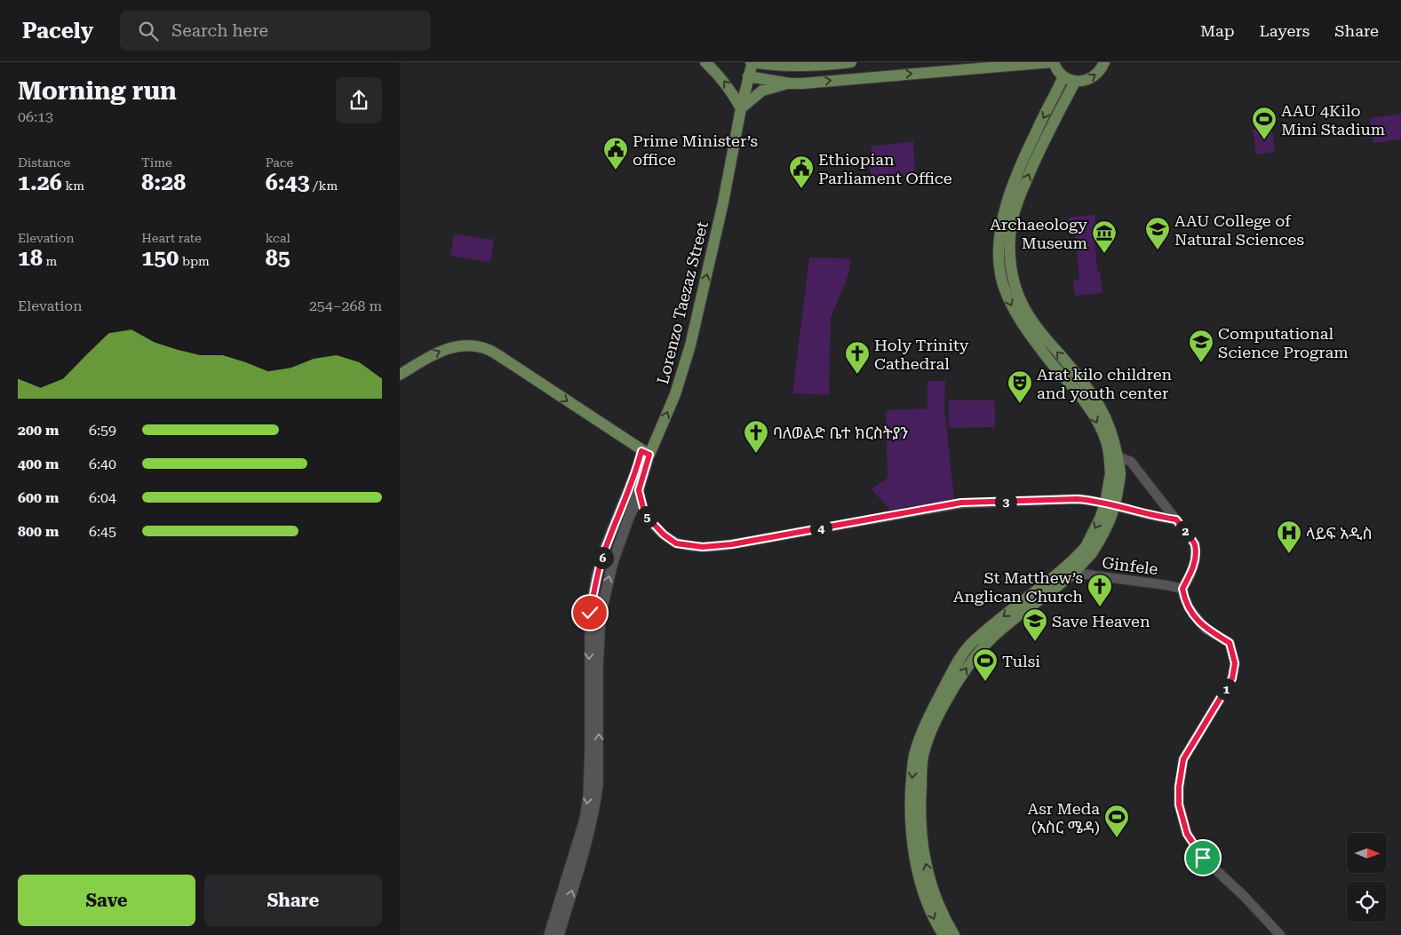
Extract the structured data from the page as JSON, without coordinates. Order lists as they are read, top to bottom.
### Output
{
  "streets": {
    "main road": ["Lorenzo Taezaz Street"],
    "street": ["Ginfele"]
  },
  "places": {
    "sports": ["AAU 4Kilo Mini Stadium", "Tulsi", "Asr Meda (አስር ሜዳ)"],
    "public building": ["Prime Minister’s office", "Ethiopian Parliament Office"],
    "school or university": ["AAU College of Natural Sciences", "Computational Science Program", "Save Heaven"],
    "museum": ["Archaeology Museum"],
    "church": ["Holy Trinity Cathedral", "ባለወልድ ቤተ ክርስትያን", "St Matthew’s Anglican Church"],
    "theatre": ["Arat kilo children and youth center"],
    "hospital": ["ላይፍ አዲስ"]
  },
  "north": "right",
  "page": {
    "header": "Pacely",
    "search": "Search here",
    "nav": ["Map", "Layers", "Share"],
    "heading": ["Morning run", "06:13"],
    "stats": [
      ["Distance", "1.26 km"],
      ["Time", "8:28"],
      ["Pace", "6:43 /km"],
      ["Elevation", "18 m"],
      ["Heart rate", "150 bpm"],
      ["kcal", "85"]
    ],
    "chart": ["Elevation", "254–268 m"],
    "list": [
      {
        "name": "200 m",
        "note": "6:59"
      },
      {
        "name": "400 m",
        "note": "6:40"
      },
      {
        "name": "600 m",
        "note": "6:04"
      },
      {
        "name": "800 m",
        "note": "6:45"
      }
    ],
    "pins": [
      "3",
      "5",
      "4",
      "2",
      "6",
      "1"
    ],
    "buttons": ["Save", "Share"]
  }
}
